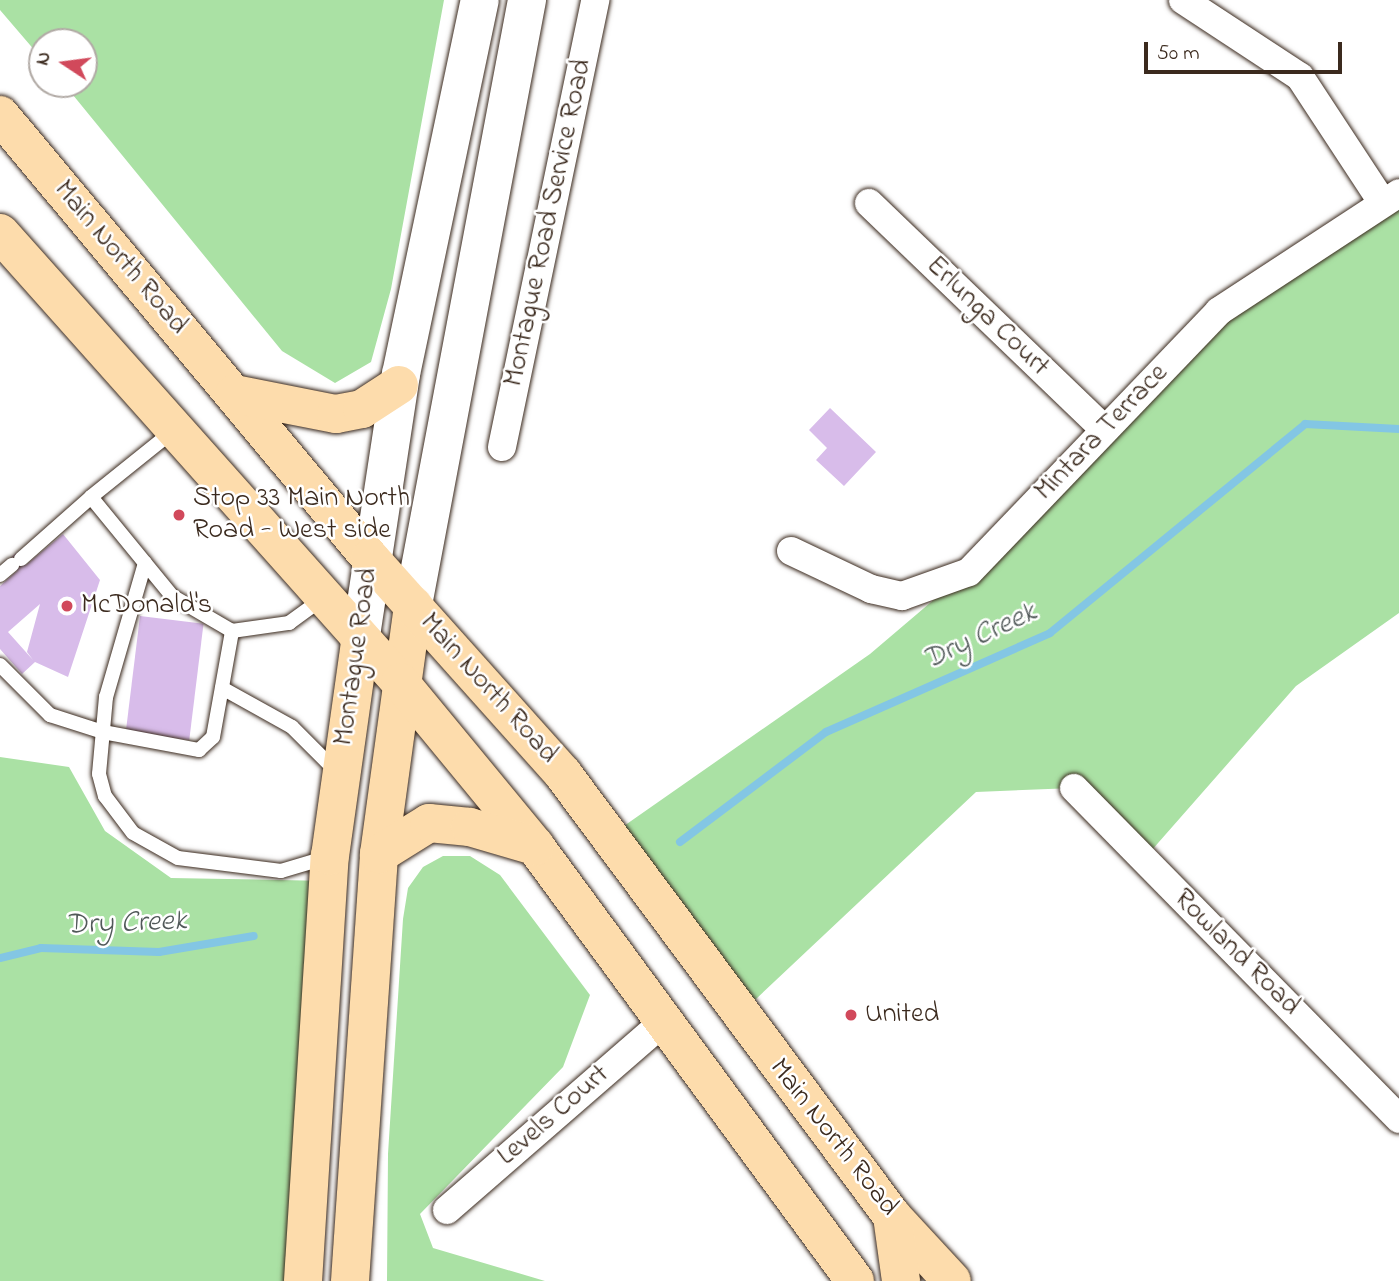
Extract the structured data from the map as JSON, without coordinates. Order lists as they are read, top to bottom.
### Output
{
  "streets": {
    "main road": ["Main North Road", "Montague Road"],
    "street": [
      "Montague Road Service Road",
      "Erlunga Court",
      "Mintara Terrace",
      "Rowland Road",
      "Levels Court"
    ]
  },
  "crossings": [
    ["Main North Road", "Montague Road"],
    ["Erlunga Court", "Mintara Terrace"]
  ],
  "water": ["Dry Creek"],
  "places": ["Stop 33 Main North Road - West side", "McDonald's", "United"],
  "scale_bar": "50 m",
  "north": "left"
}
